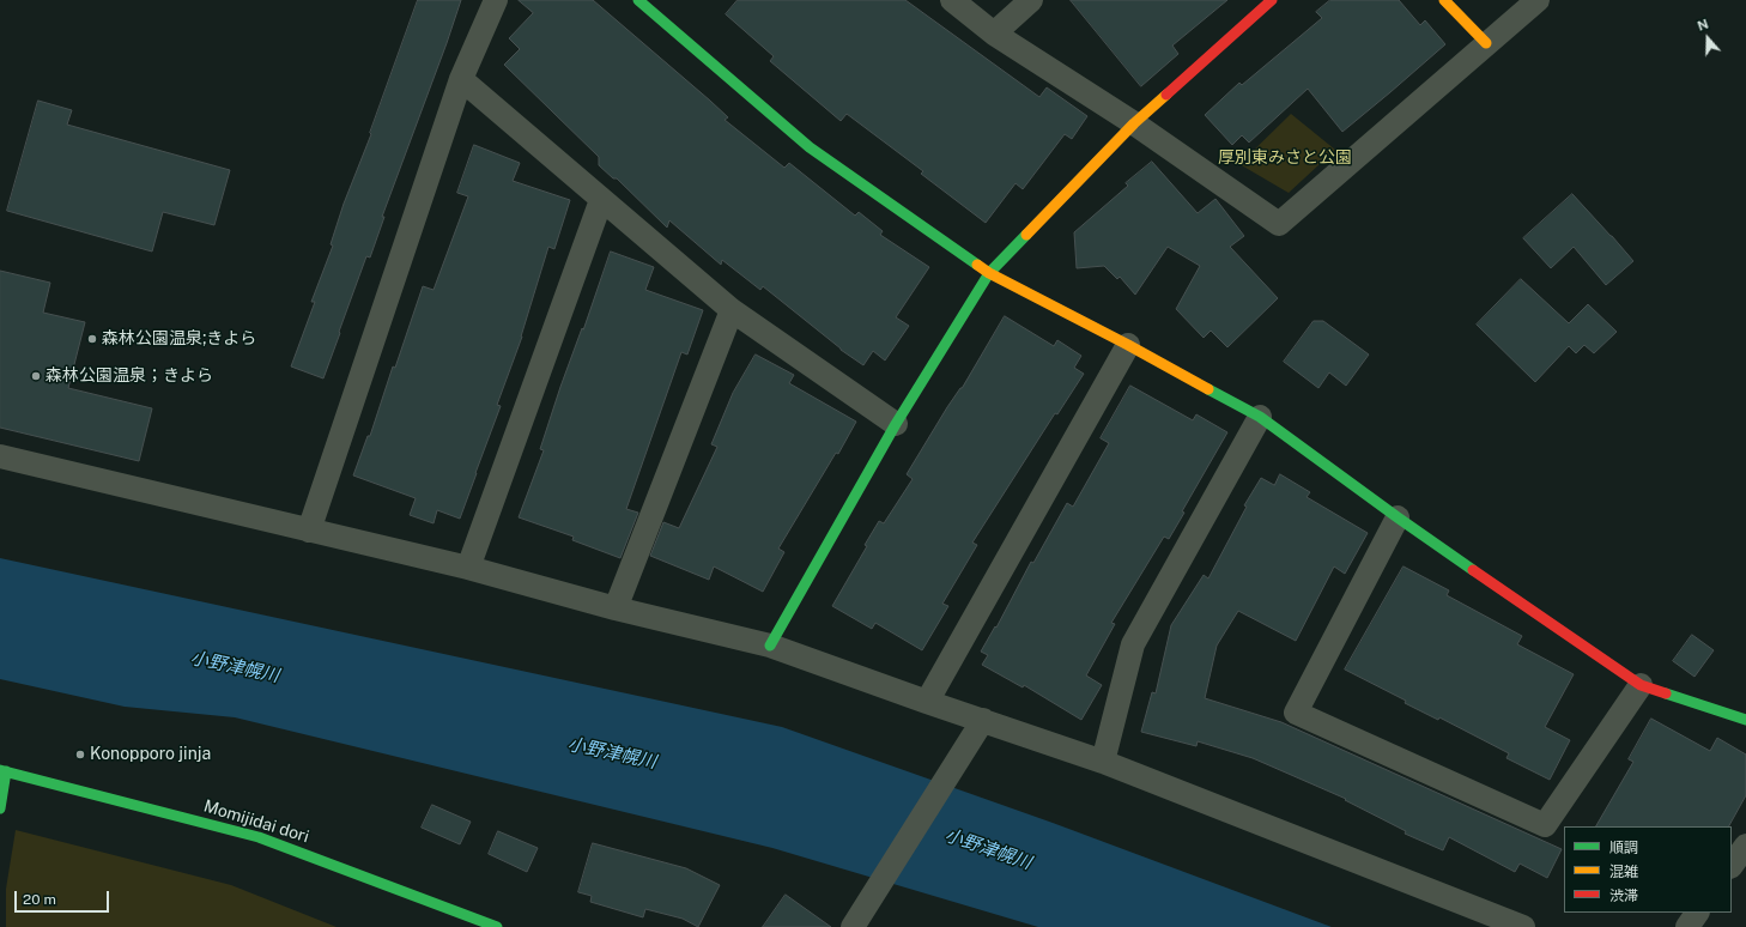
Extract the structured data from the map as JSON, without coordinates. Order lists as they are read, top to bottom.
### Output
{
  "streets": {
    "street": ["Momijidai dori"]
  },
  "water": ["小野津幌川"],
  "parks": ["厚別東みさと公園"],
  "places": ["森林公園温泉;きよら", "森林公園温泉；きよら", "Konopporo jinja"],
  "legend": ["順調", "混雑", "渋滞"],
  "scale_bar": "20 m",
  "north": "top"
}
